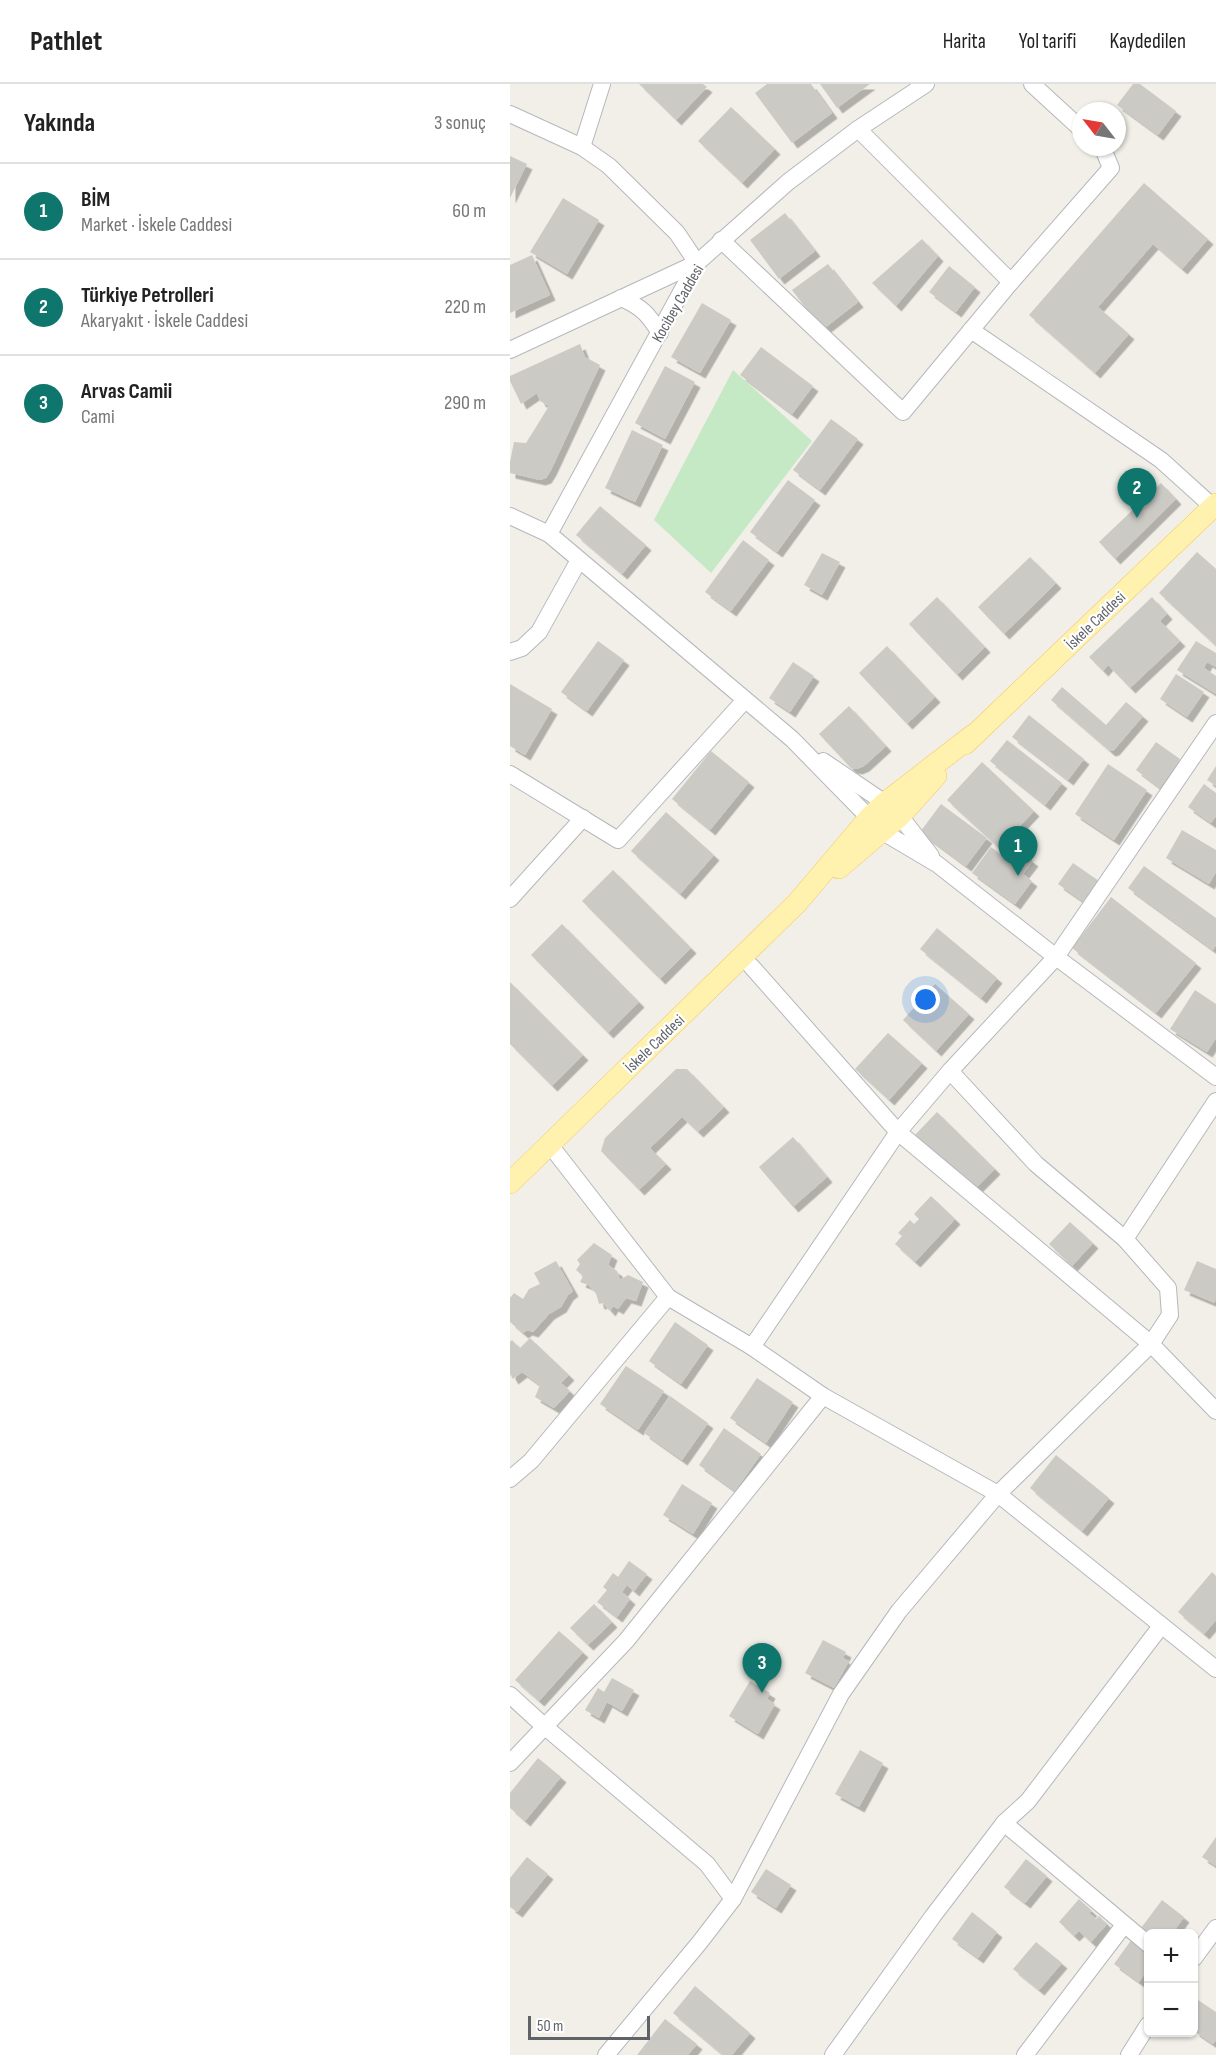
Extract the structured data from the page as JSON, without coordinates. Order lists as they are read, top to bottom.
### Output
{
  "streets": {
    "main road": ["İskele Caddesi"],
    "street": ["Kocibey Caddesi"]
  },
  "scale_bar": "50 m",
  "north": "top left",
  "page": {
    "header": "Pathlet",
    "nav": ["Harita", "Yol tarifi", "Kaydedilen"],
    "heading": ["Yakında", "3 sonuç"],
    "list": [
      {
        "mark": "1",
        "name": "BİM",
        "note": "Market · İskele Caddesi",
        "value": "60 m"
      },
      {
        "mark": "2",
        "name": "Türkiye Petrolleri",
        "note": "Akaryakıt · İskele Caddesi",
        "value": "220 m"
      },
      {
        "mark": "3",
        "name": "Arvas Camii",
        "note": "Cami",
        "value": "290 m"
      }
    ],
    "pins": ["2", "1", "3"],
    "map_buttons": ["+", "−"],
    "scale": "50 m"
  }
}
